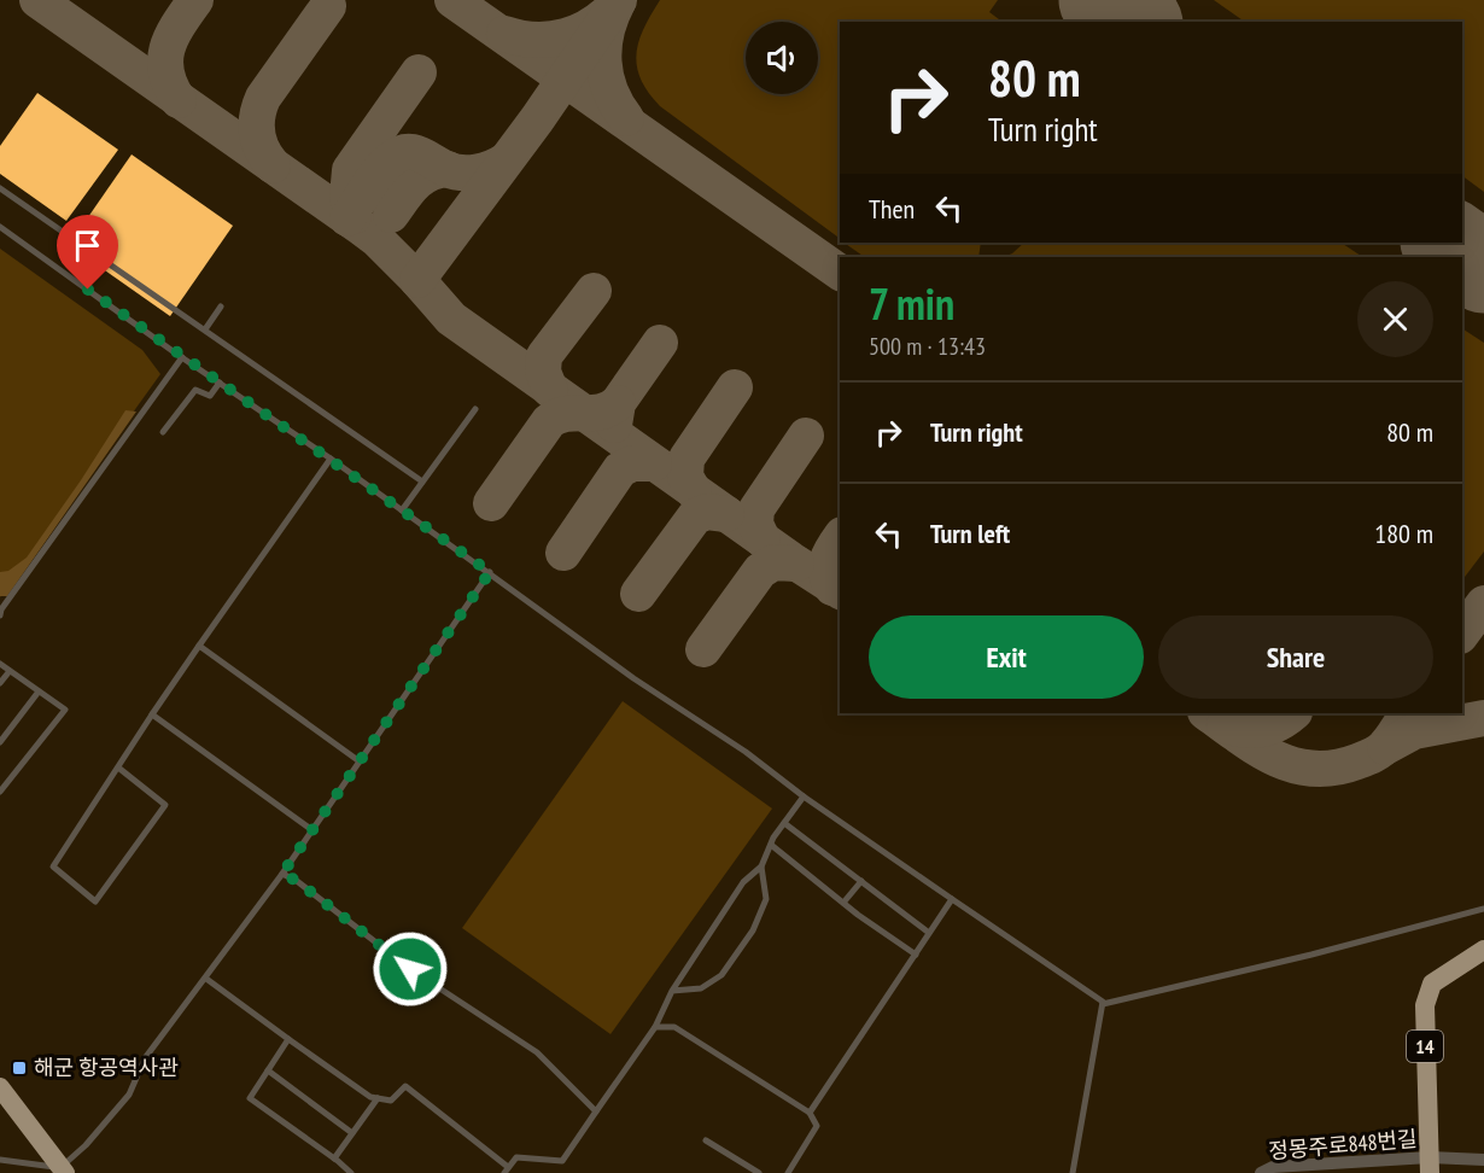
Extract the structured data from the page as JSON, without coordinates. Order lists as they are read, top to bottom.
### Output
{
  "streets": {
    "main road": ["14"],
    "street": ["정몽주로848번길"]
  },
  "crossings": [
    ["14", "정몽주로848번길"]
  ],
  "places": {
    "transit": ["해군 항공역사관"]
  },
  "page": {
    "turn": ["80 m", "Turn right"],
    "then": "Then",
    "heading": ["7 min", "500 m · 13:43"],
    "list": [
      {
        "name": "Turn right",
        "value": "80 m"
      },
      {
        "name": "Turn left",
        "value": "180 m"
      }
    ],
    "buttons": ["Exit", "Share"]
  }
}
